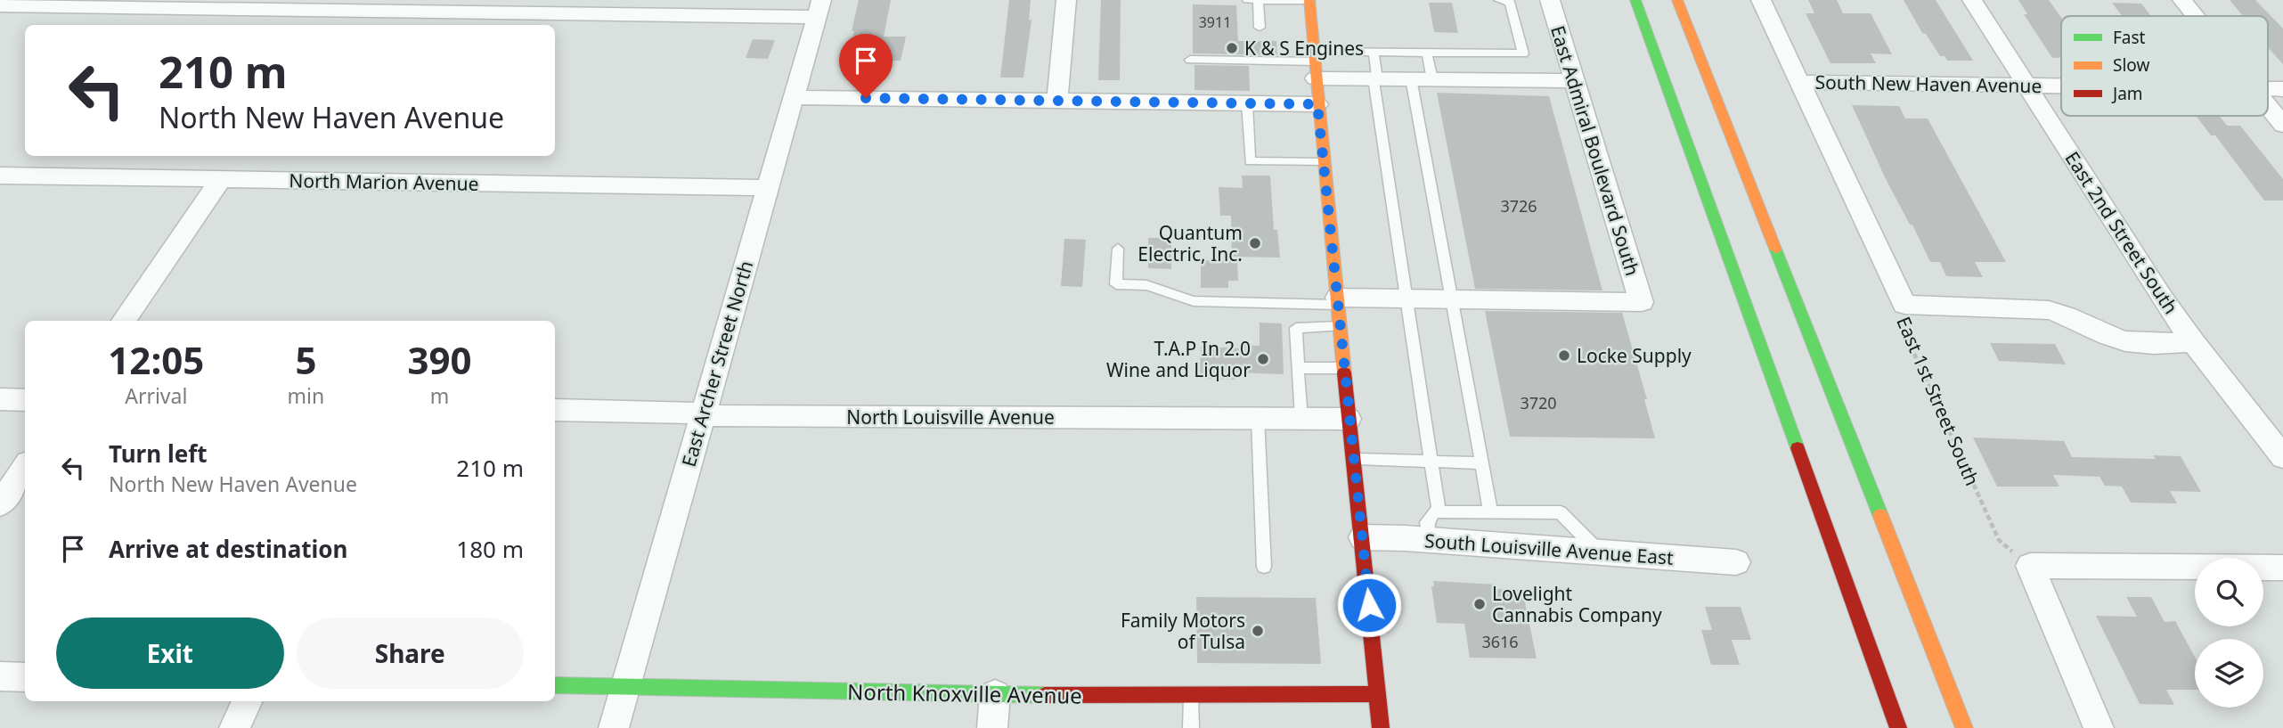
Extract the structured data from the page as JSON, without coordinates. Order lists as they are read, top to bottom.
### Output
{
  "streets": {
    "main road": ["North Knoxville Avenue"],
    "street": [
      "South New Haven Avenue",
      "East Admiral Boulevard South",
      "North Marion Avenue",
      "East 2nd Street South",
      "East Archer Street North",
      "East 1st Street South",
      "North Louisville Avenue",
      "South Louisville Avenue East"
    ]
  },
  "crossings": [
    ["South New Haven Avenue", "East 2nd Street South"],
    ["South New Haven Avenue", "East 1st Street South"],
    ["North Marion Avenue", "East Archer Street North"],
    ["East Archer Street North", "North Louisville Avenue"],
    ["East Archer Street North", "North Knoxville Avenue"]
  ],
  "places": [
    "K & S Engines",
    "Quantum Electric, Inc.",
    "Locke Supply",
    "T.A.P In 2.0 Wine and Liquor",
    "Lovelight Cannabis Company",
    "Family Motors of Tulsa"
  ],
  "house_numbers": [
    "3911",
    "3726",
    "3720",
    "3616"
  ],
  "legend": ["Fast", "Slow", "Jam"],
  "page": {
    "turn": ["210 m", "North New Haven Avenue"],
    "eta": [
      "12:05",
      "Arrival",
      "5",
      "min",
      "390",
      "m"
    ],
    "list": [
      {
        "name": "Turn left",
        "note": "North New Haven Avenue",
        "value": "210 m"
      },
      {
        "name": "Arrive at destination",
        "value": "180 m"
      }
    ],
    "buttons": ["Exit", "Share"]
  }
}
